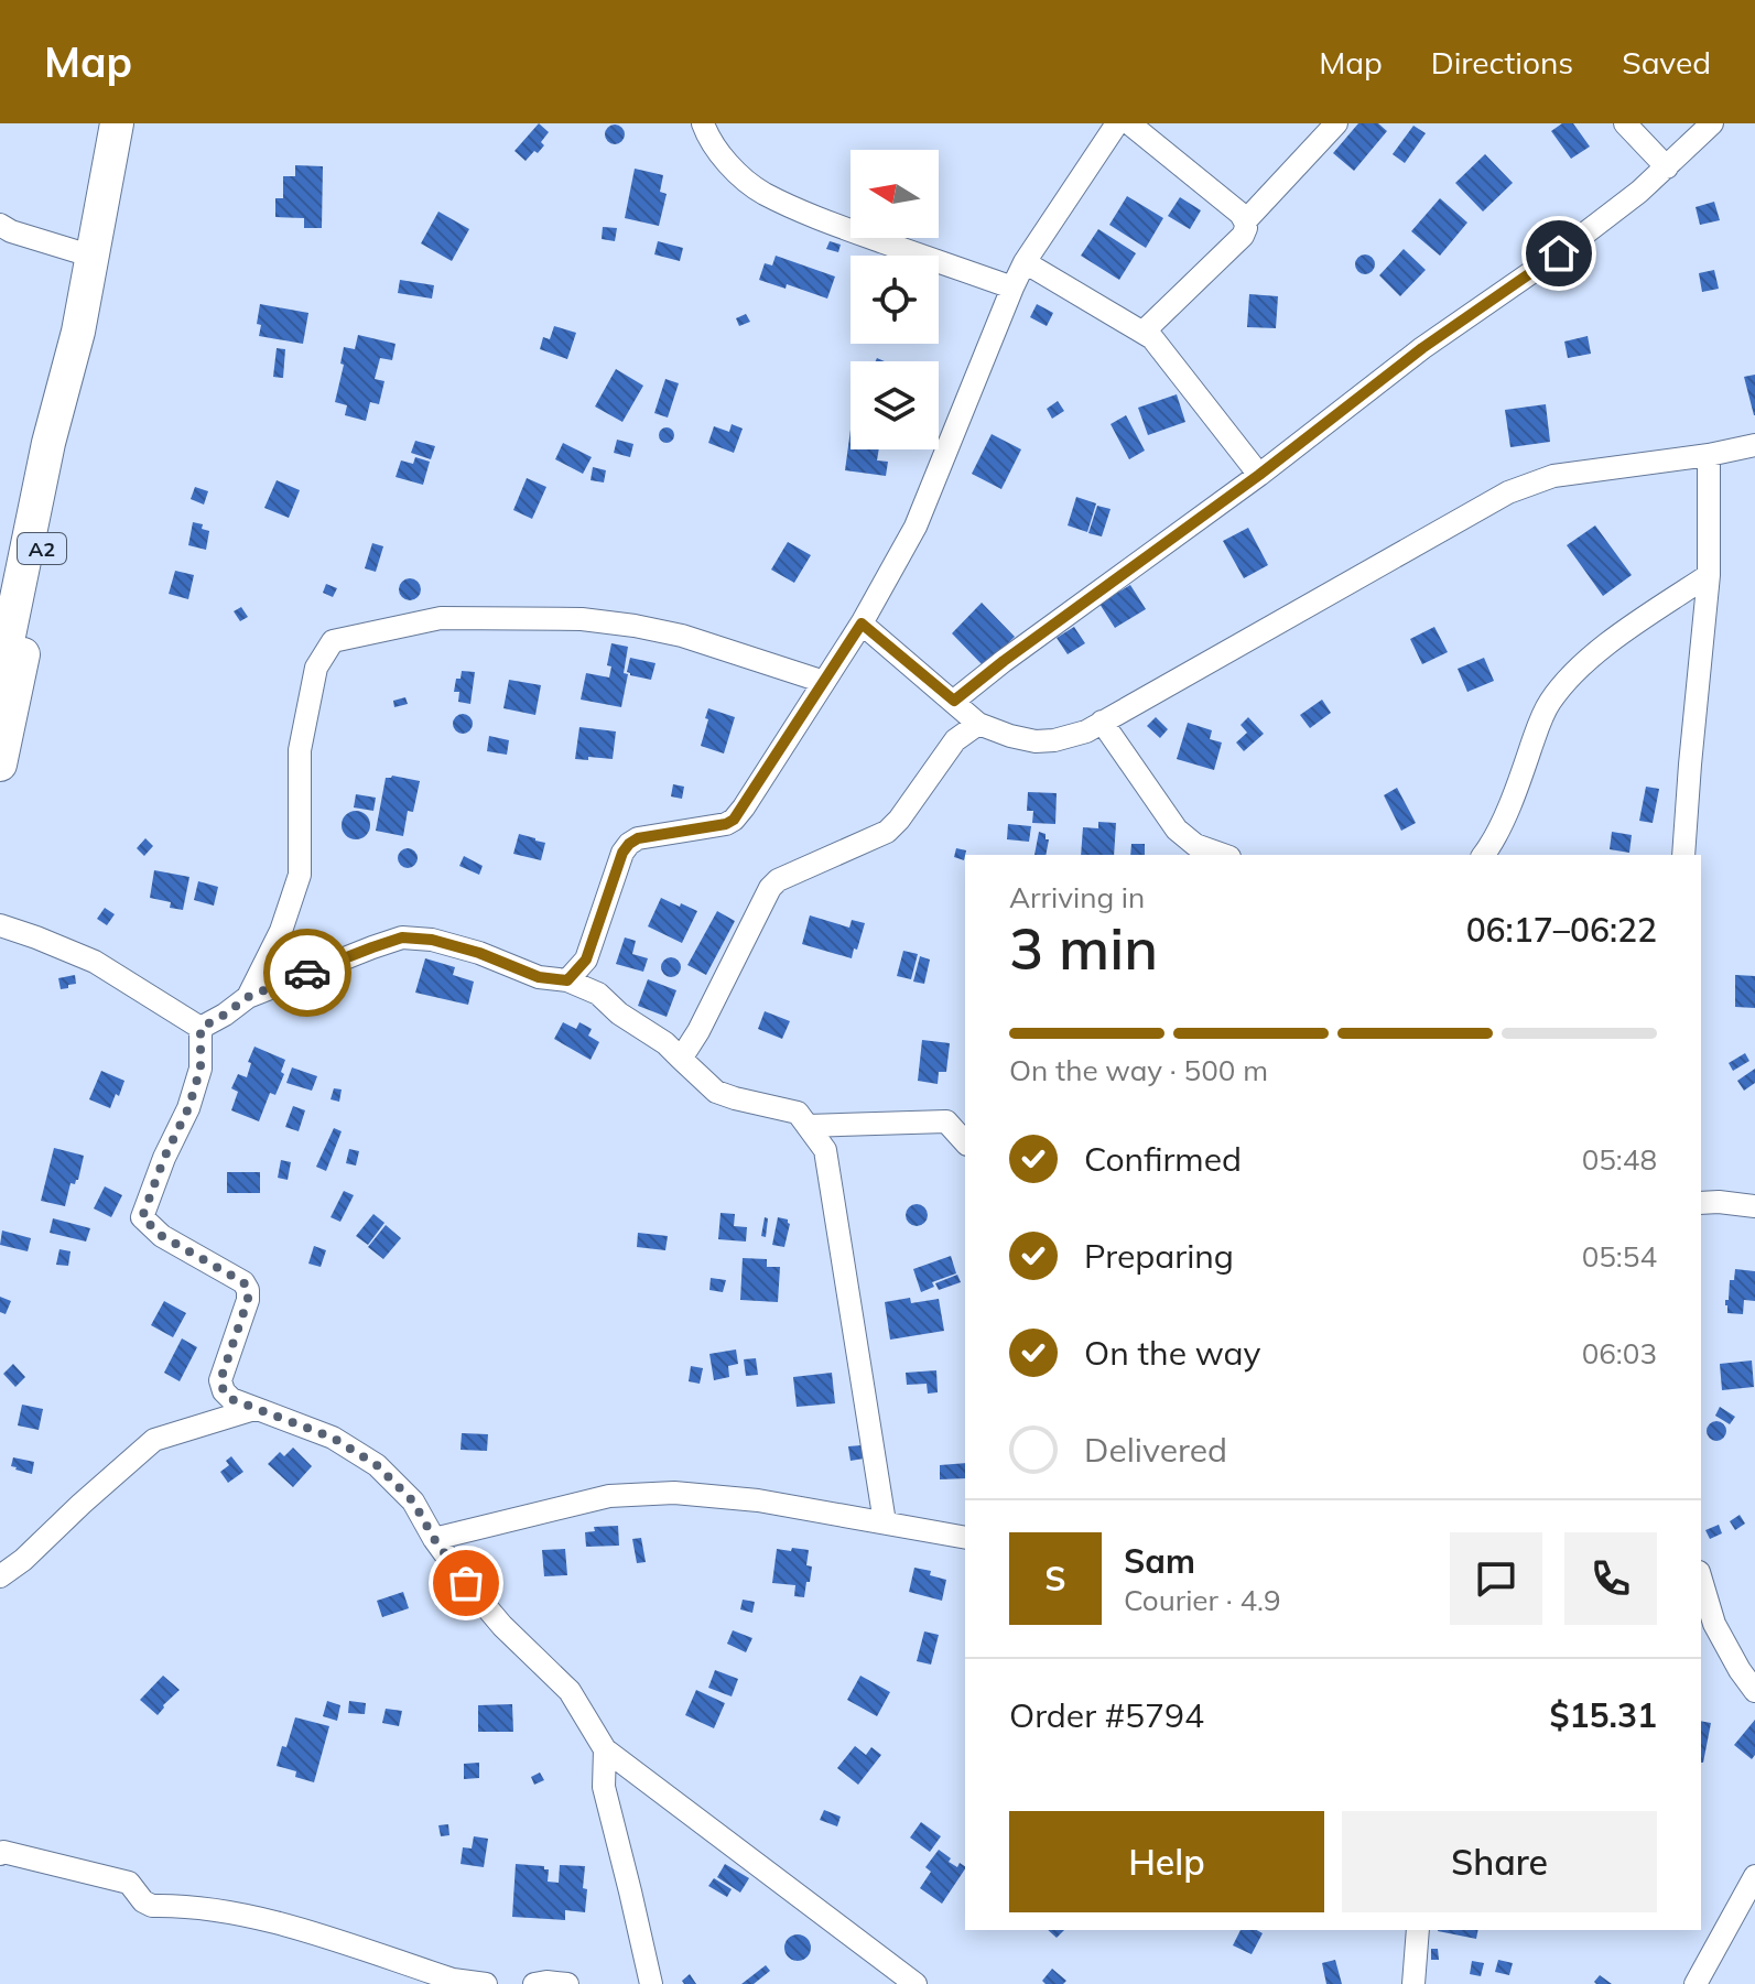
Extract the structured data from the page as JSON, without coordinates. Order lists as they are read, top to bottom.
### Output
{
  "streets": {
    "highway": ["A2"]
  },
  "north": "left",
  "page": {
    "header": "Map",
    "nav": ["Map", "Directions", "Saved"],
    "heading": ["3 min", "Arriving in", "06:17–06:22"],
    "panel": [
      "Sam",
      "Courier · 4.9",
      "Order #5794",
      "$15.31"
    ],
    "bar": "On the way · 500 m",
    "list": [
      ["Confirmed", "05:48"],
      ["Preparing", "05:54"],
      ["On the way", "06:03"],
      "Delivered"
    ],
    "round": "S",
    "buttons": ["Help", "Share"]
  }
}
